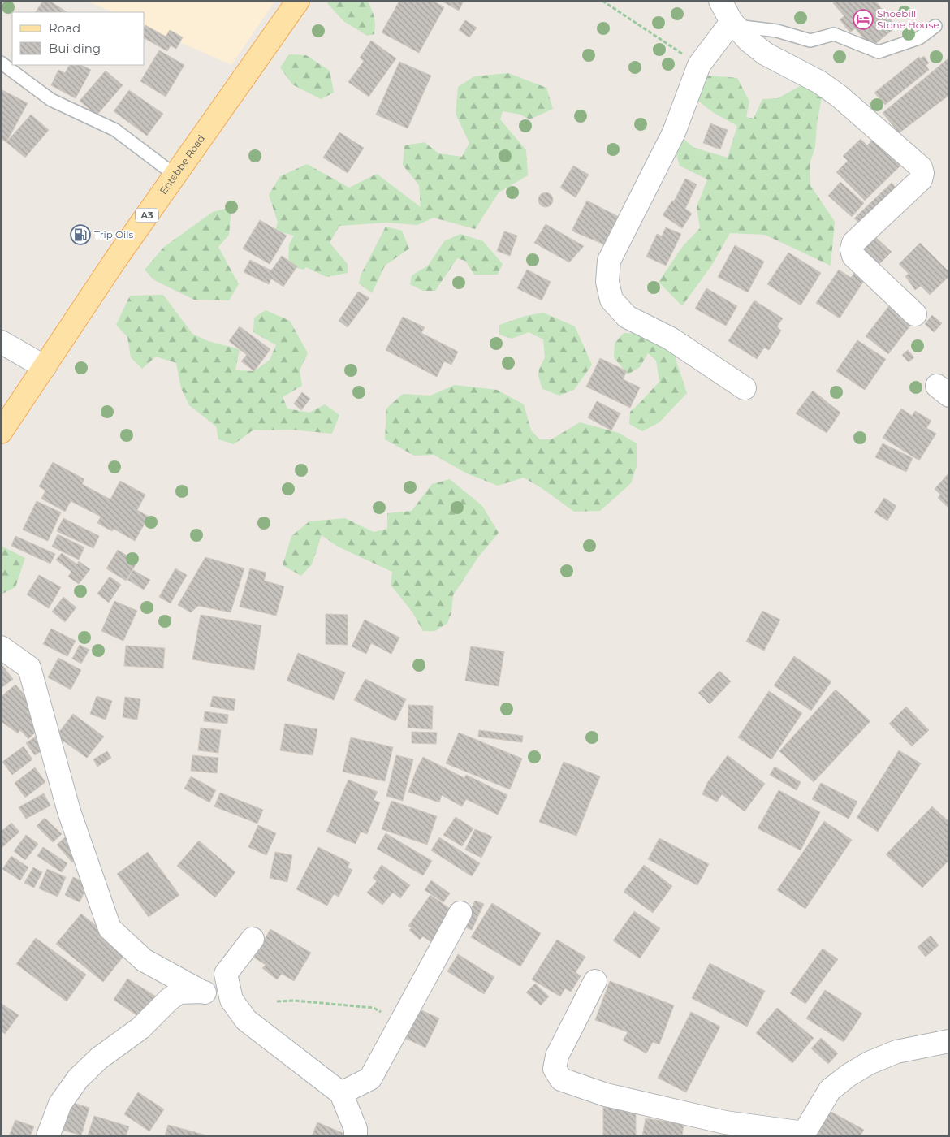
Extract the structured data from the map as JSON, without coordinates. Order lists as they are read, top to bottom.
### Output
{
  "streets": {
    "main road": ["Entebbe Road", "A3"]
  },
  "places": {
    "hotel": ["Shoebill Stone House"],
    "fuel station": ["Trip Oils"]
  },
  "legend": ["Road", "Building"]
}
